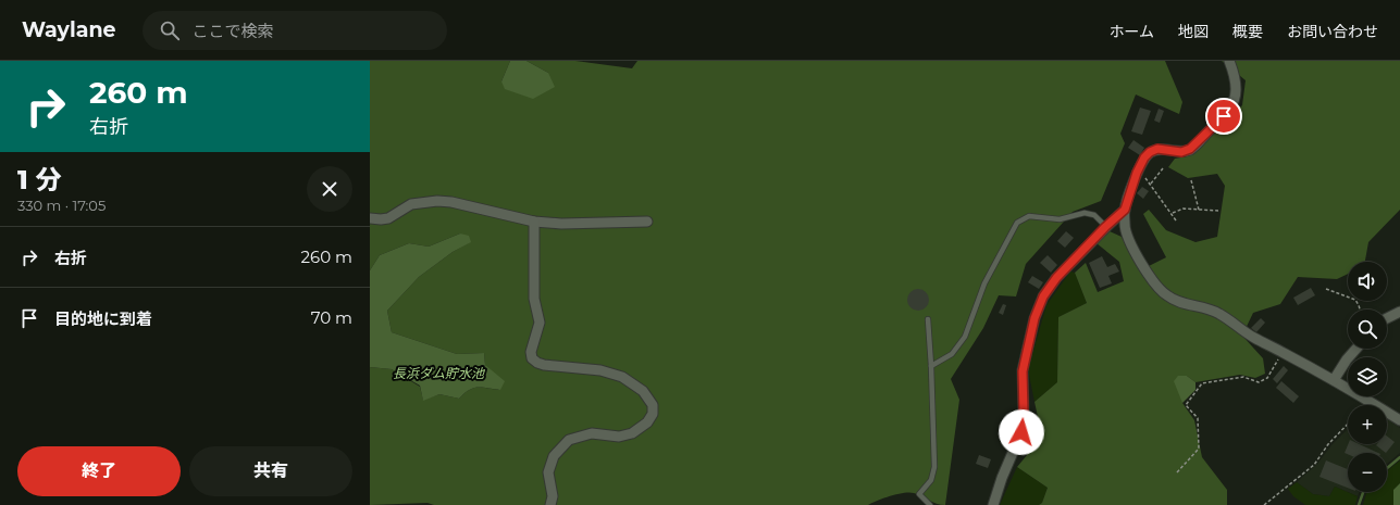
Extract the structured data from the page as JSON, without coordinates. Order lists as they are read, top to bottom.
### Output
{
  "water": ["長浜ダム貯水池"],
  "page": {
    "header": "Waylane",
    "search": "ここで検索",
    "nav": [
      "ホーム",
      "地図",
      "概要",
      "お問い合わせ"
    ],
    "turn": ["260 m", "右折"],
    "heading": ["1 分", "330 m · 17:05"],
    "list": [
      {
        "name": "右折",
        "value": "260 m"
      },
      {
        "name": "目的地に到着",
        "value": "70 m"
      }
    ],
    "map_buttons": ["+", "−"],
    "buttons": ["終了", "共有"]
  }
}
